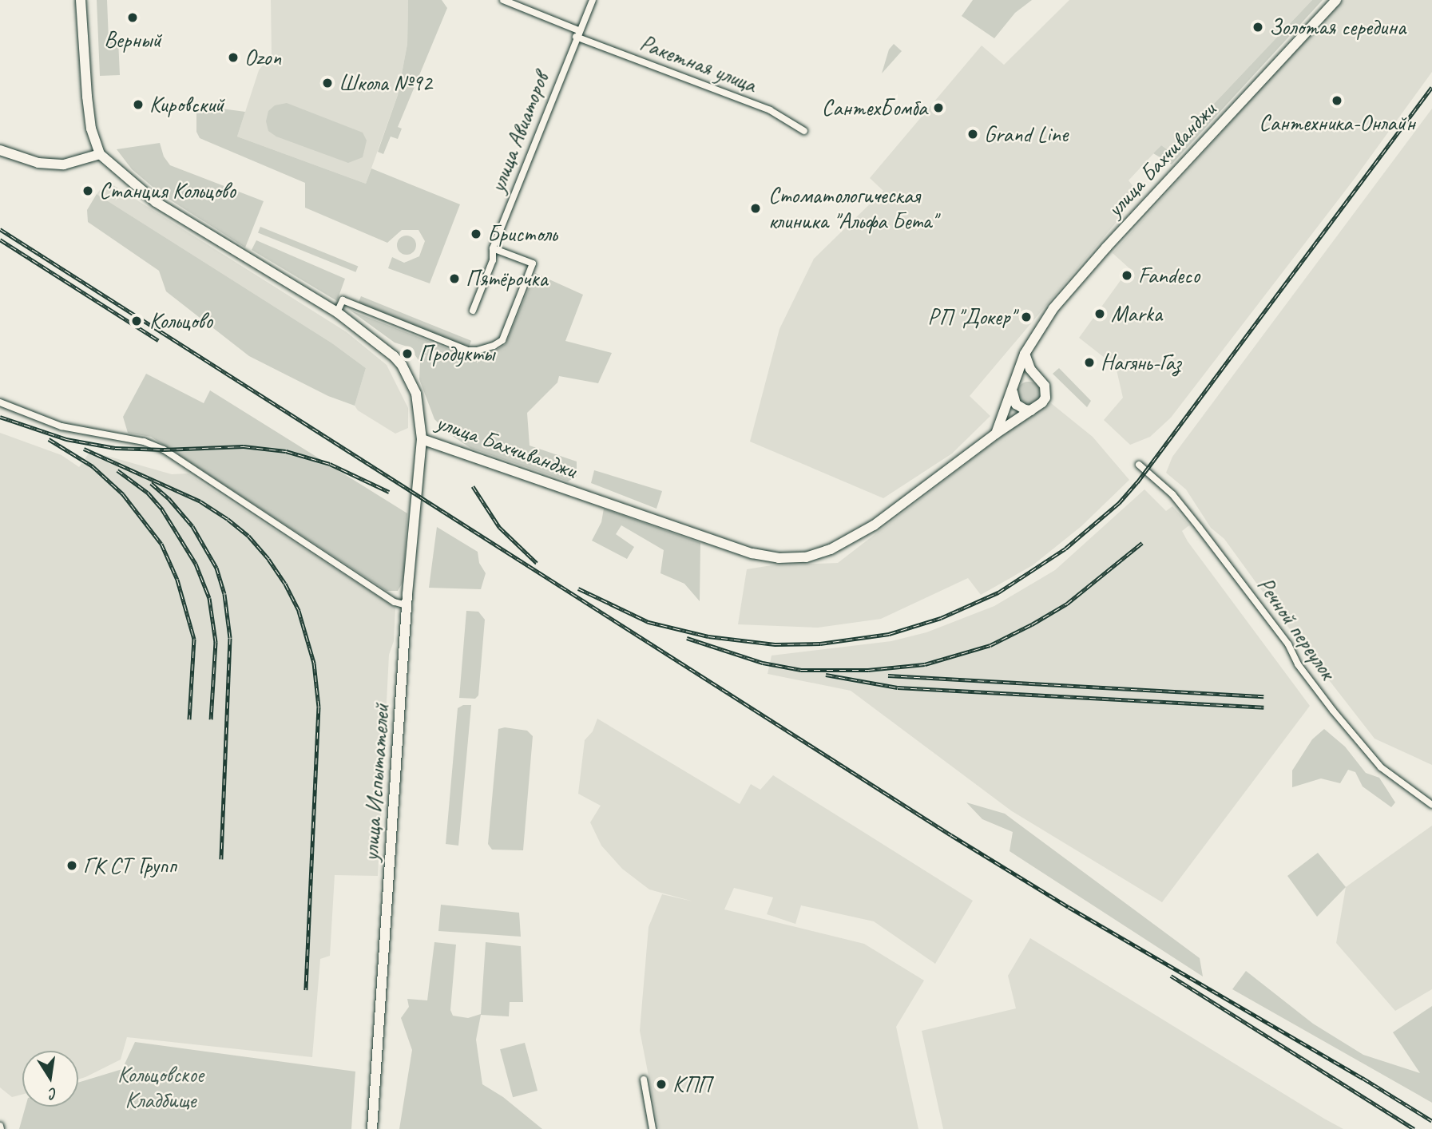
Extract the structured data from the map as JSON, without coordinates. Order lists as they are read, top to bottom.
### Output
{
  "streets": {
    "main road": ["улица Бахчиванджи", "улица Испытателей"],
    "street": ["Ракетная улица", "улица Авиаторов", "Речной переулок"]
  },
  "crossings": [
    ["Ракетная улица", "улица Авиаторов"],
    ["улица Бахчиванджи", "улица Испытателей"]
  ],
  "parks": ["Кольцовское Кладбище"],
  "places": [
    "Верный",
    "Золотая середина",
    "Ozon",
    "Школа №92",
    "Сантехника-Онлайн",
    "Кировский",
    "СантехБомба",
    "Grand Line",
    "Станция Кольцово",
    "Стоматологическая клиника \"Альфа Бета\"",
    "Бристоль",
    "Fandeco",
    "Пятёрочка",
    "Marka",
    "РП \"Докер\"",
    "Кольцово",
    "Продукты",
    "Нагянь-Газ",
    "ГК СТ Групп",
    "КПП"
  ],
  "north": "bottom"
}
